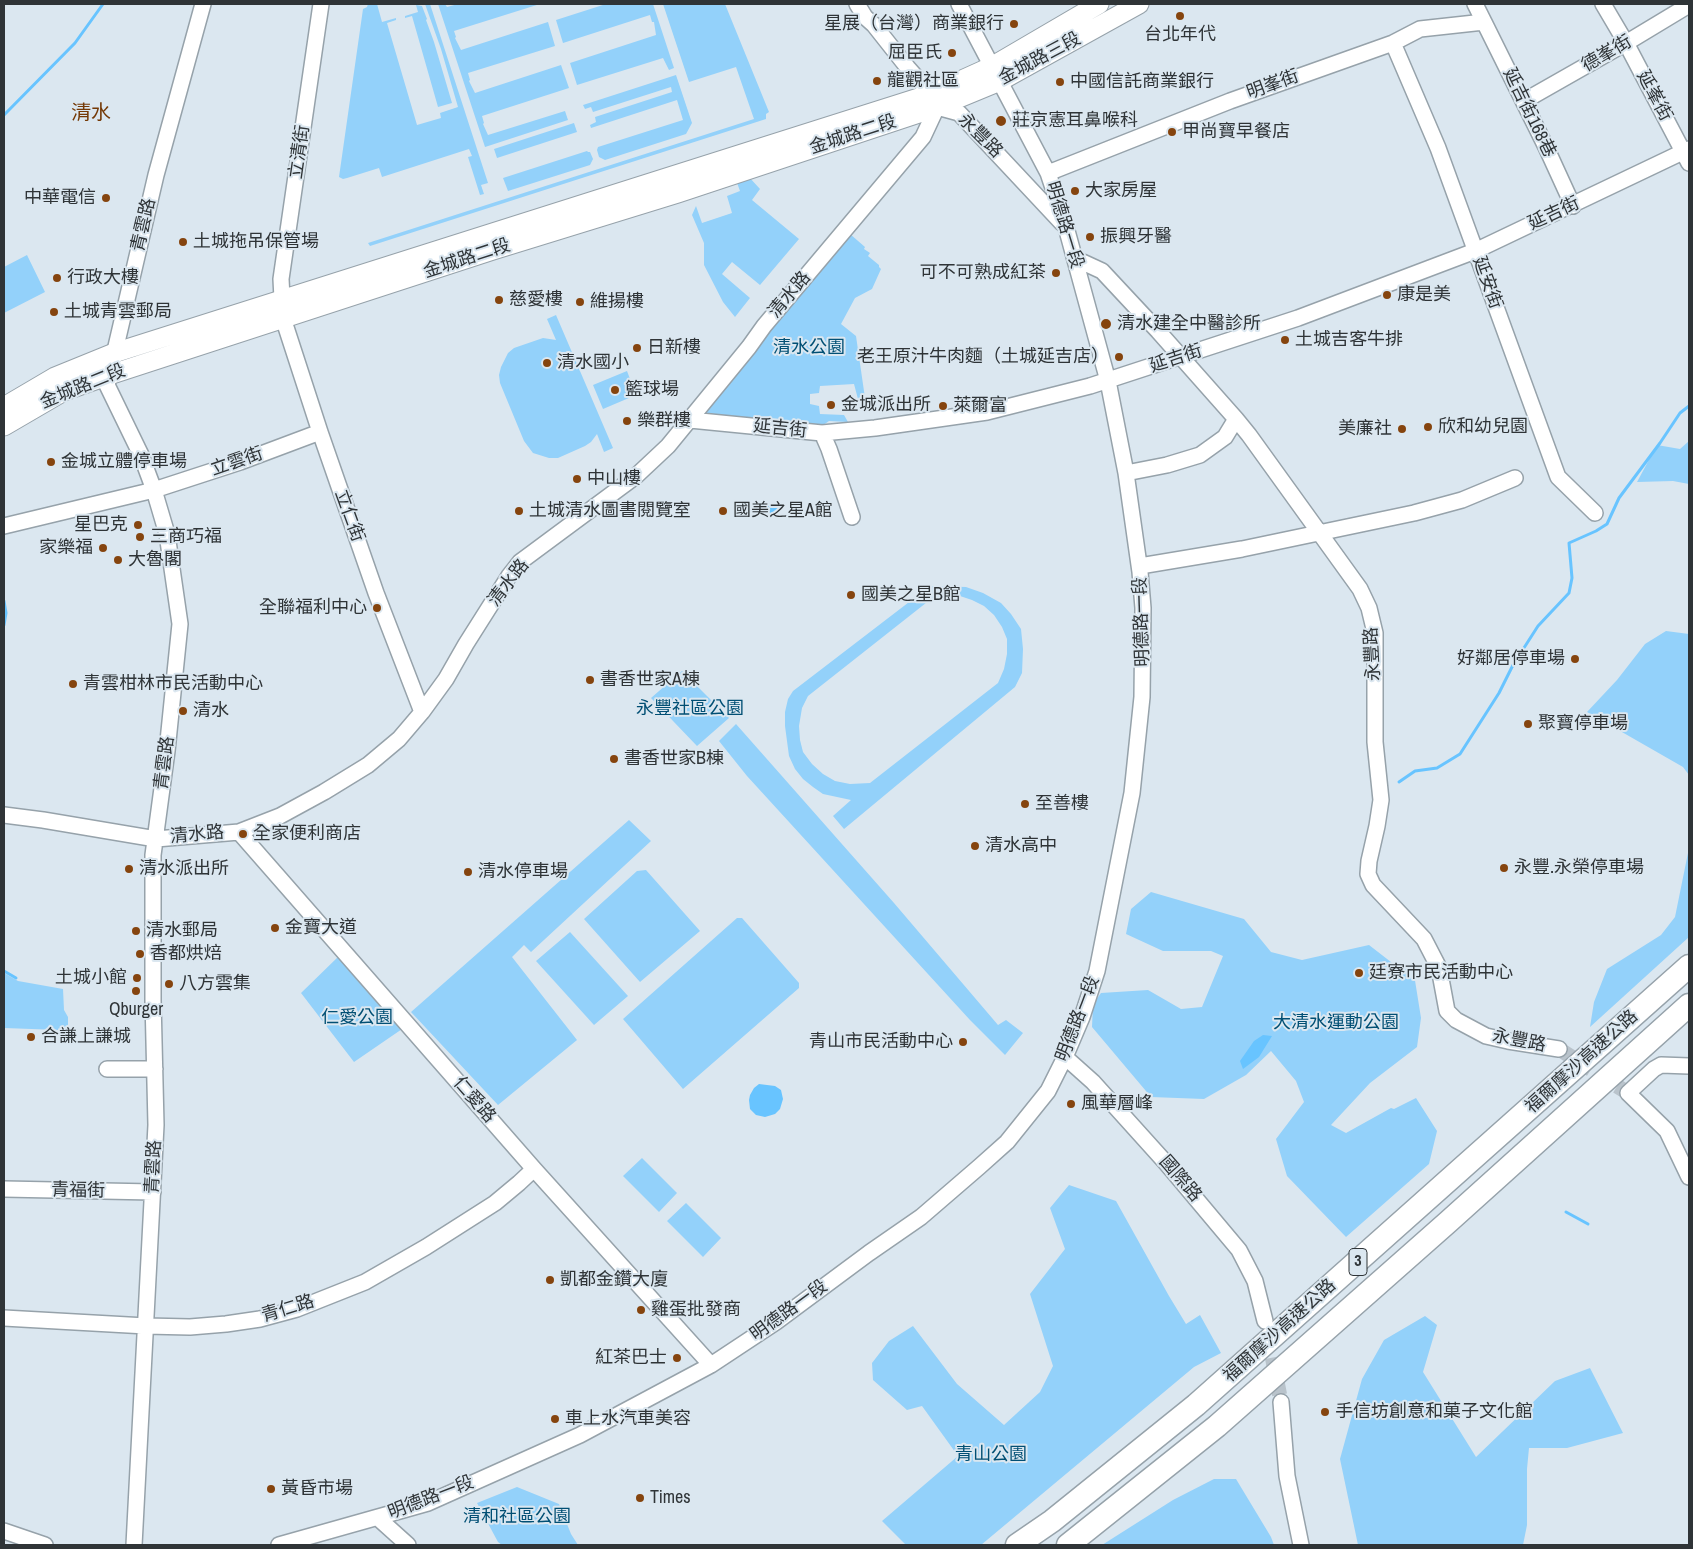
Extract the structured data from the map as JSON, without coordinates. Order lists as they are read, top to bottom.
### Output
{
  "streets": {
    "highway": ["福爾摩沙高速公路", "3"],
    "main road": ["金城路三段", "金城路二段"],
    "street": [
      "德峯街",
      "明峯街",
      "延峯街",
      "延吉街168巷",
      "永豐路",
      "立清街",
      "延吉街",
      "青雲路",
      "明德路一段",
      "延安街",
      "清水路",
      "立雲街",
      "立仁街",
      "仁愛路",
      "國際路",
      "青福街",
      "青仁路"
    ]
  },
  "crossings": [
    ["德峯街", "延峯街"],
    ["德峯街", "延吉街168巷"],
    ["金城路三段", "金城路二段"],
    ["金城路三段", "永豐路"],
    ["金城路三段", "明德路一段"],
    ["金城路三段", "清水路"],
    ["明峯街", "延吉街168巷"],
    ["明峯街", "明德路一段"],
    ["明峯街", "延安街"],
    ["延峯街", "延吉街"],
    ["延吉街168巷", "延吉街"],
    ["金城路二段", "永豐路"],
    ["金城路二段", "立清街"],
    ["金城路二段", "青雲路"],
    ["金城路二段", "清水路"],
    ["金城路二段", "立仁街"],
    ["永豐路", "延吉街"],
    ["永豐路", "明德路一段"],
    ["永豐路", "清水路"],
    ["立清街", "立仁街"],
    ["延吉街", "明德路一段"],
    ["延吉街", "延安街"],
    ["延吉街", "清水路"],
    ["青雲路", "清水路"],
    ["青雲路", "立雲街"],
    ["青雲路", "青福街"],
    ["青雲路", "青仁路"],
    ["明德路一段", "仁愛路"],
    ["明德路一段", "國際路"],
    ["清水路", "立仁街"],
    ["清水路", "仁愛路"],
    ["立雲街", "立仁街"],
    ["仁愛路", "青仁路"]
  ],
  "districts": ["清水"],
  "parks": [
    "清水公園",
    "永豐社區公園",
    "仁愛公園",
    "大清水運動公園",
    "青山公園",
    "清和社區公園"
  ],
  "places": [
    "台北年代",
    "星展（台灣）商業銀行",
    "屈臣氏",
    "龍觀社區",
    "中國信託商業銀行",
    "莊京憲耳鼻喉科",
    "甲尚寶早餐店",
    "大家房屋",
    "中華電信",
    "振興牙醫",
    "土城拖吊保管場",
    "可不可熟成紅茶",
    "行政大樓",
    "康是美",
    "慈愛樓",
    "維揚樓",
    "土城青雲郵局",
    "清水建全中醫診所",
    "土城吉客牛排",
    "日新樓",
    "老王原汁牛肉麵（土城延吉店）",
    "清水國小",
    "籃球場",
    "金城派出所",
    "萊爾富",
    "樂群樓",
    "欣和幼兒園",
    "美廉社",
    "金城立體停車場",
    "中山樓",
    "土城清水圖書閱覽室",
    "國美之星A館",
    "星巴克",
    "三商巧福",
    "家樂福",
    "大魯閣",
    "國美之星B館",
    "全聯福利中心",
    "好鄰居停車場",
    "書香世家A棟",
    "青雲柑林市民活動中心",
    "清水",
    "聚寶停車場",
    "書香世家B棟",
    "至善樓",
    "全家便利商店",
    "清水高中",
    "永豐.永榮停車場",
    "清水派出所",
    "清水停車場",
    "金寶大道",
    "清水郵局",
    "香都烘焙",
    "廷寮市民活動中心",
    "土城小館",
    "八方雲集",
    "Qburger",
    "合謙上謙城",
    "青山市民活動中心",
    "風華層峰",
    "凱都金鑽大廈",
    "雞蛋批發商",
    "紅茶巴士",
    "手信坊創意和菓子文化館",
    "車上水汽車美容",
    "黃昏市場",
    "Times"
  ]
}
